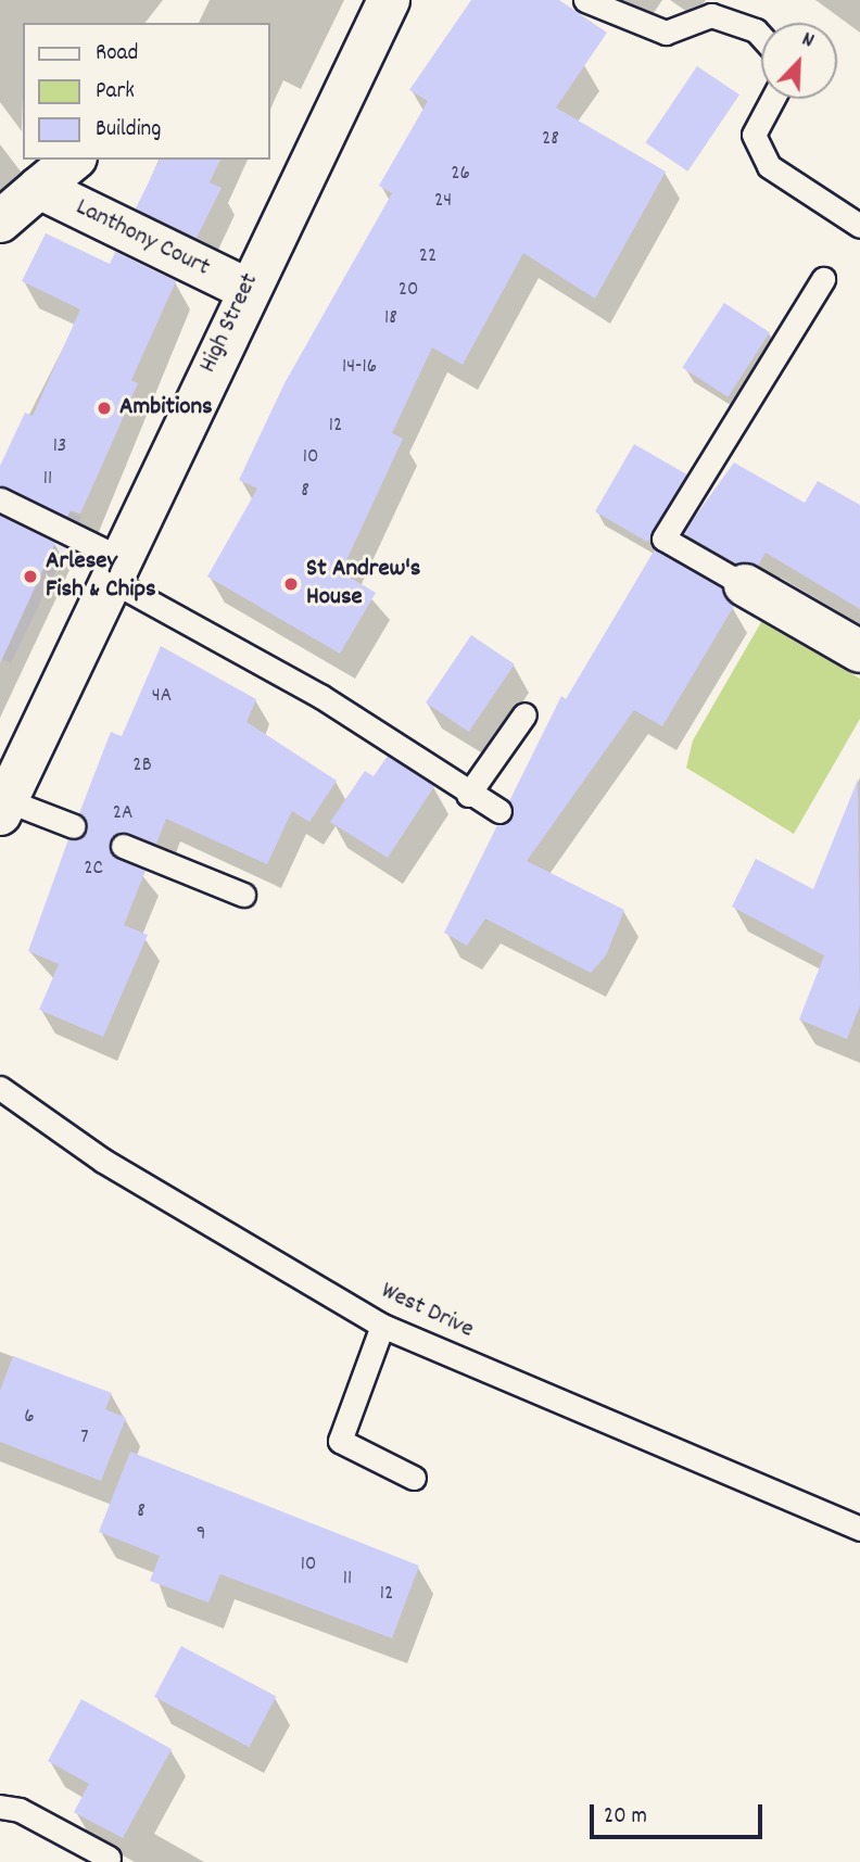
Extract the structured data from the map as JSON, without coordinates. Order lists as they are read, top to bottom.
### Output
{
  "streets": {
    "street": ["Lanthony Court", "High Street"],
    "lane": ["West Drive"]
  },
  "crossings": [
    ["Lanthony Court", "High Street"]
  ],
  "places": ["Ambitions", "Arlesey Fish & Chips", "St Andrew's House"],
  "house_numbers": [
    "28",
    "26",
    "24",
    "22",
    "20",
    "18",
    "14-16",
    "12",
    "13",
    "10",
    "11",
    "8",
    "4A",
    "2B",
    "2A",
    "2C",
    "6",
    "7",
    "8",
    "9",
    "10",
    "11",
    "12"
  ],
  "legend": ["Road", "Park", "Building"],
  "scale_bar": "20 m",
  "north": "top right"
}
